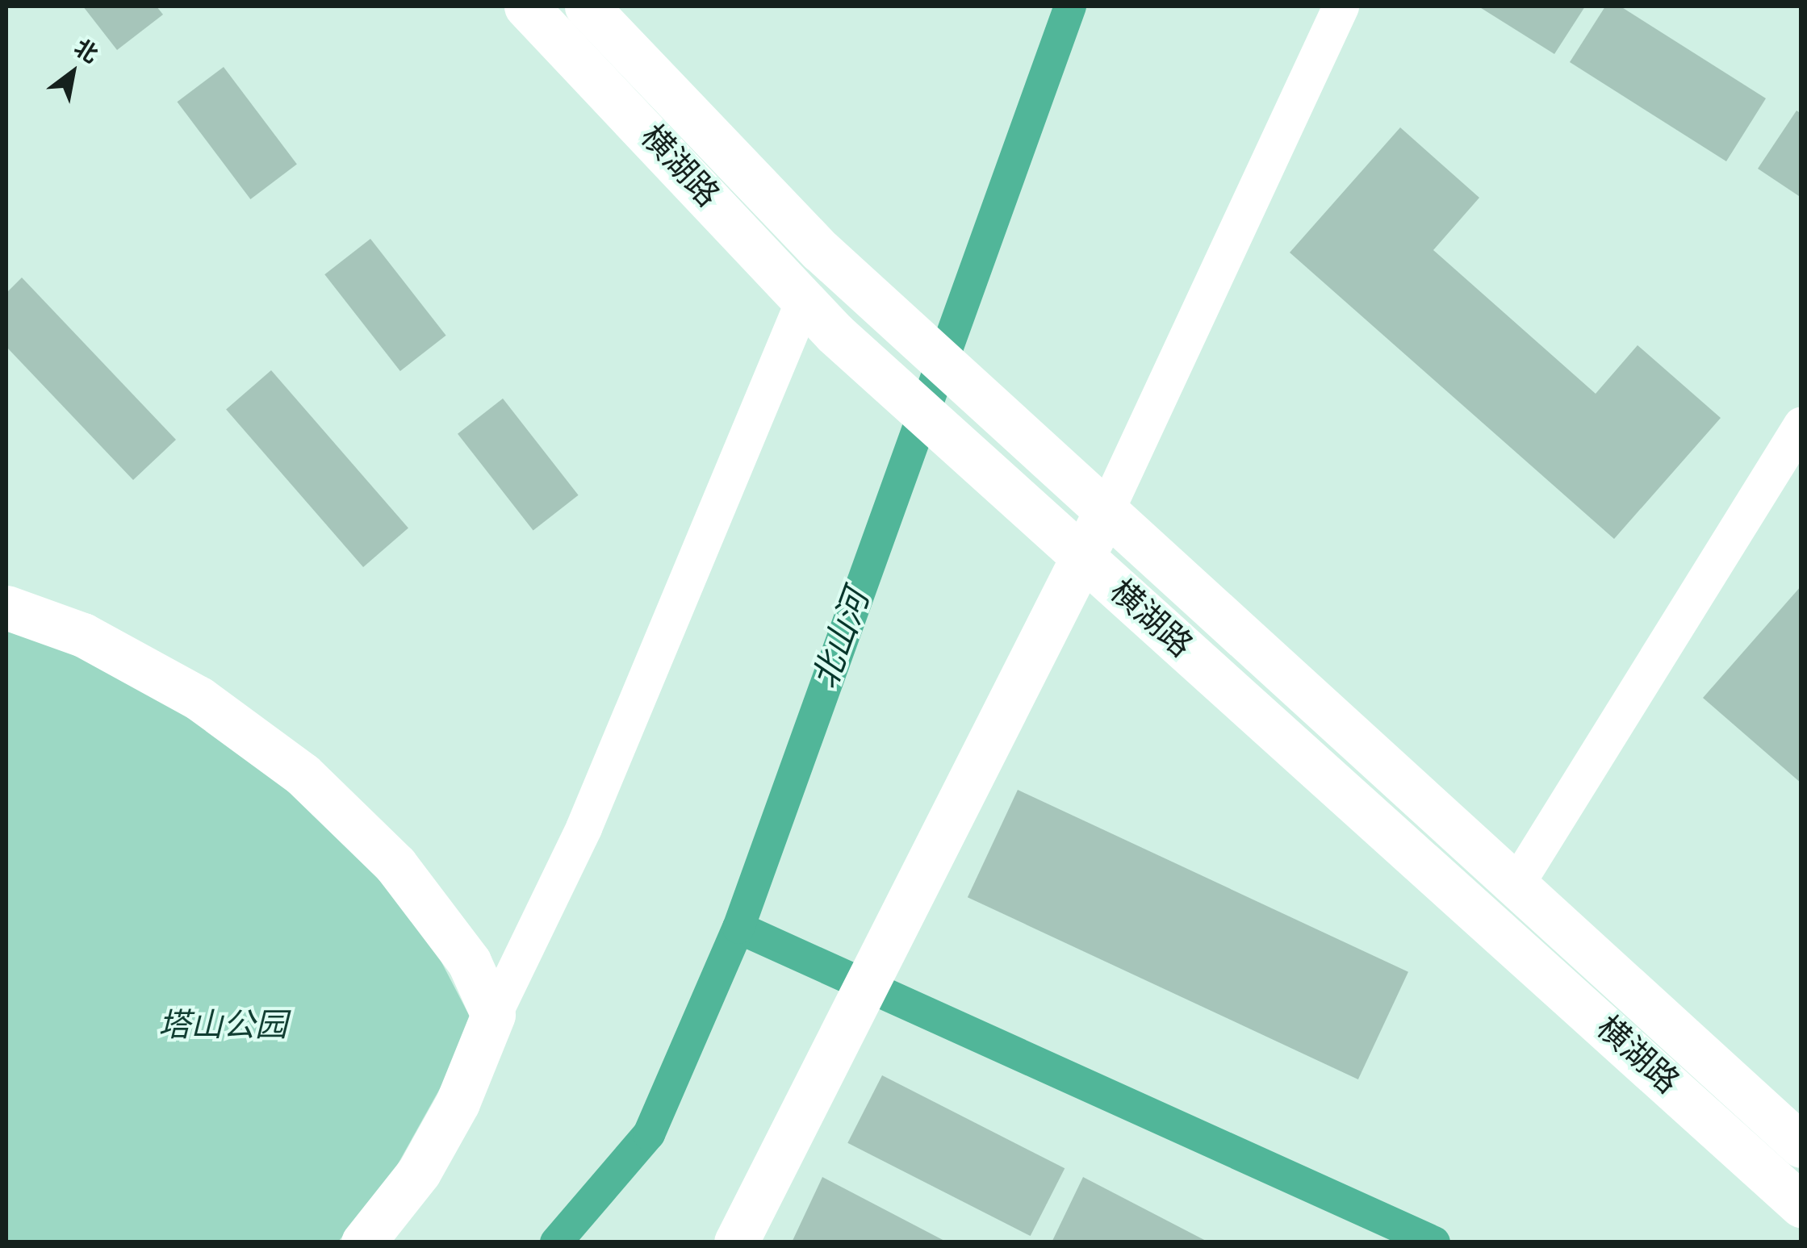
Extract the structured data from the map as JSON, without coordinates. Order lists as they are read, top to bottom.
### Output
{
  "streets": {
    "main road": ["横湖路"]
  },
  "water": ["北山河"],
  "parks": ["塔山公园"],
  "north": "top right"
}
